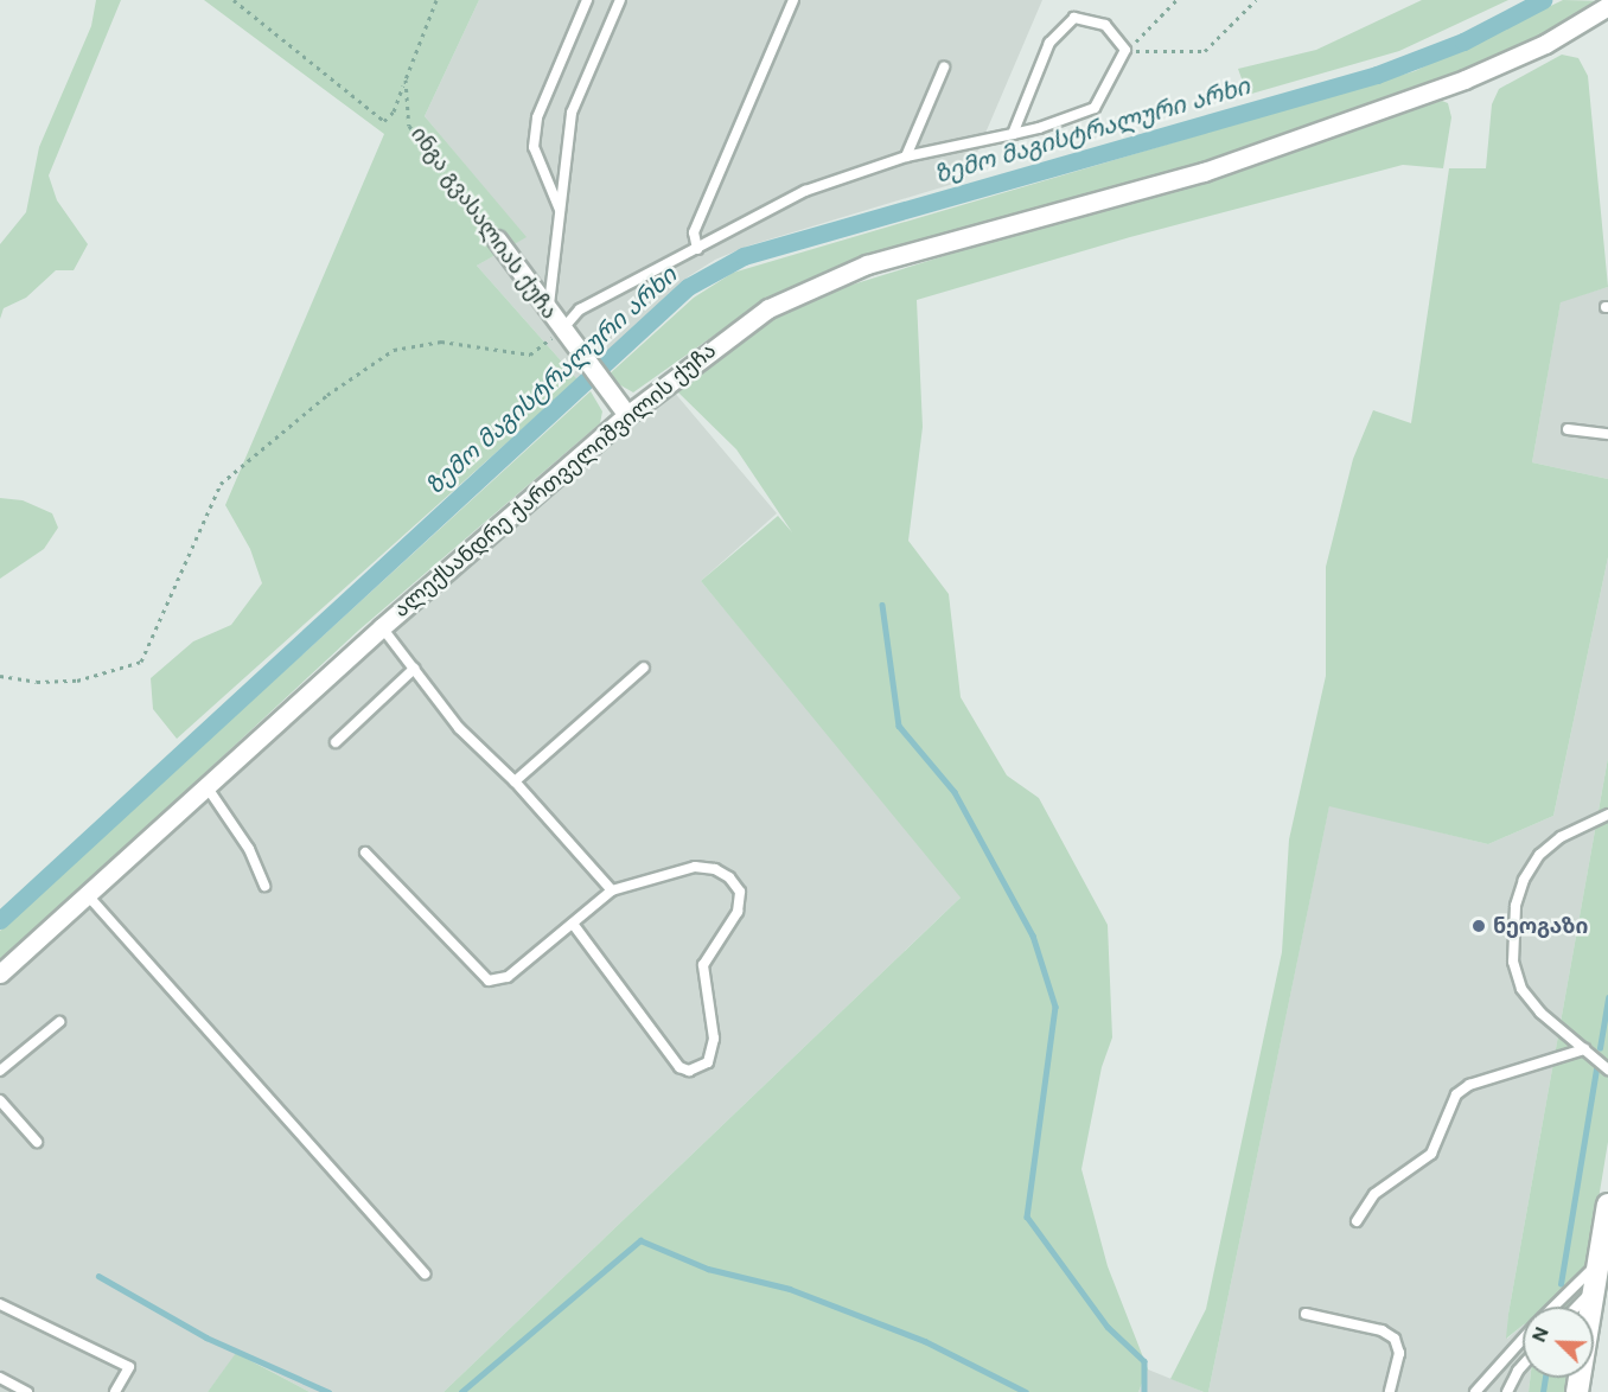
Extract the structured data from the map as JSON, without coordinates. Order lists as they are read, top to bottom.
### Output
{
  "streets": {
    "street": ["ინგა გვასალიას ქუჩა", "ალექსანდრე ქართველიშვილის ქუჩა"]
  },
  "crossings": [
    ["ინგა გვასალიას ქუჩა", "ალექსანდრე ქართველიშვილის ქუჩა"]
  ],
  "water": ["ზემო მაგისტრალური არხი"],
  "places": ["ნეოგაზი"],
  "north": "top left"
}
